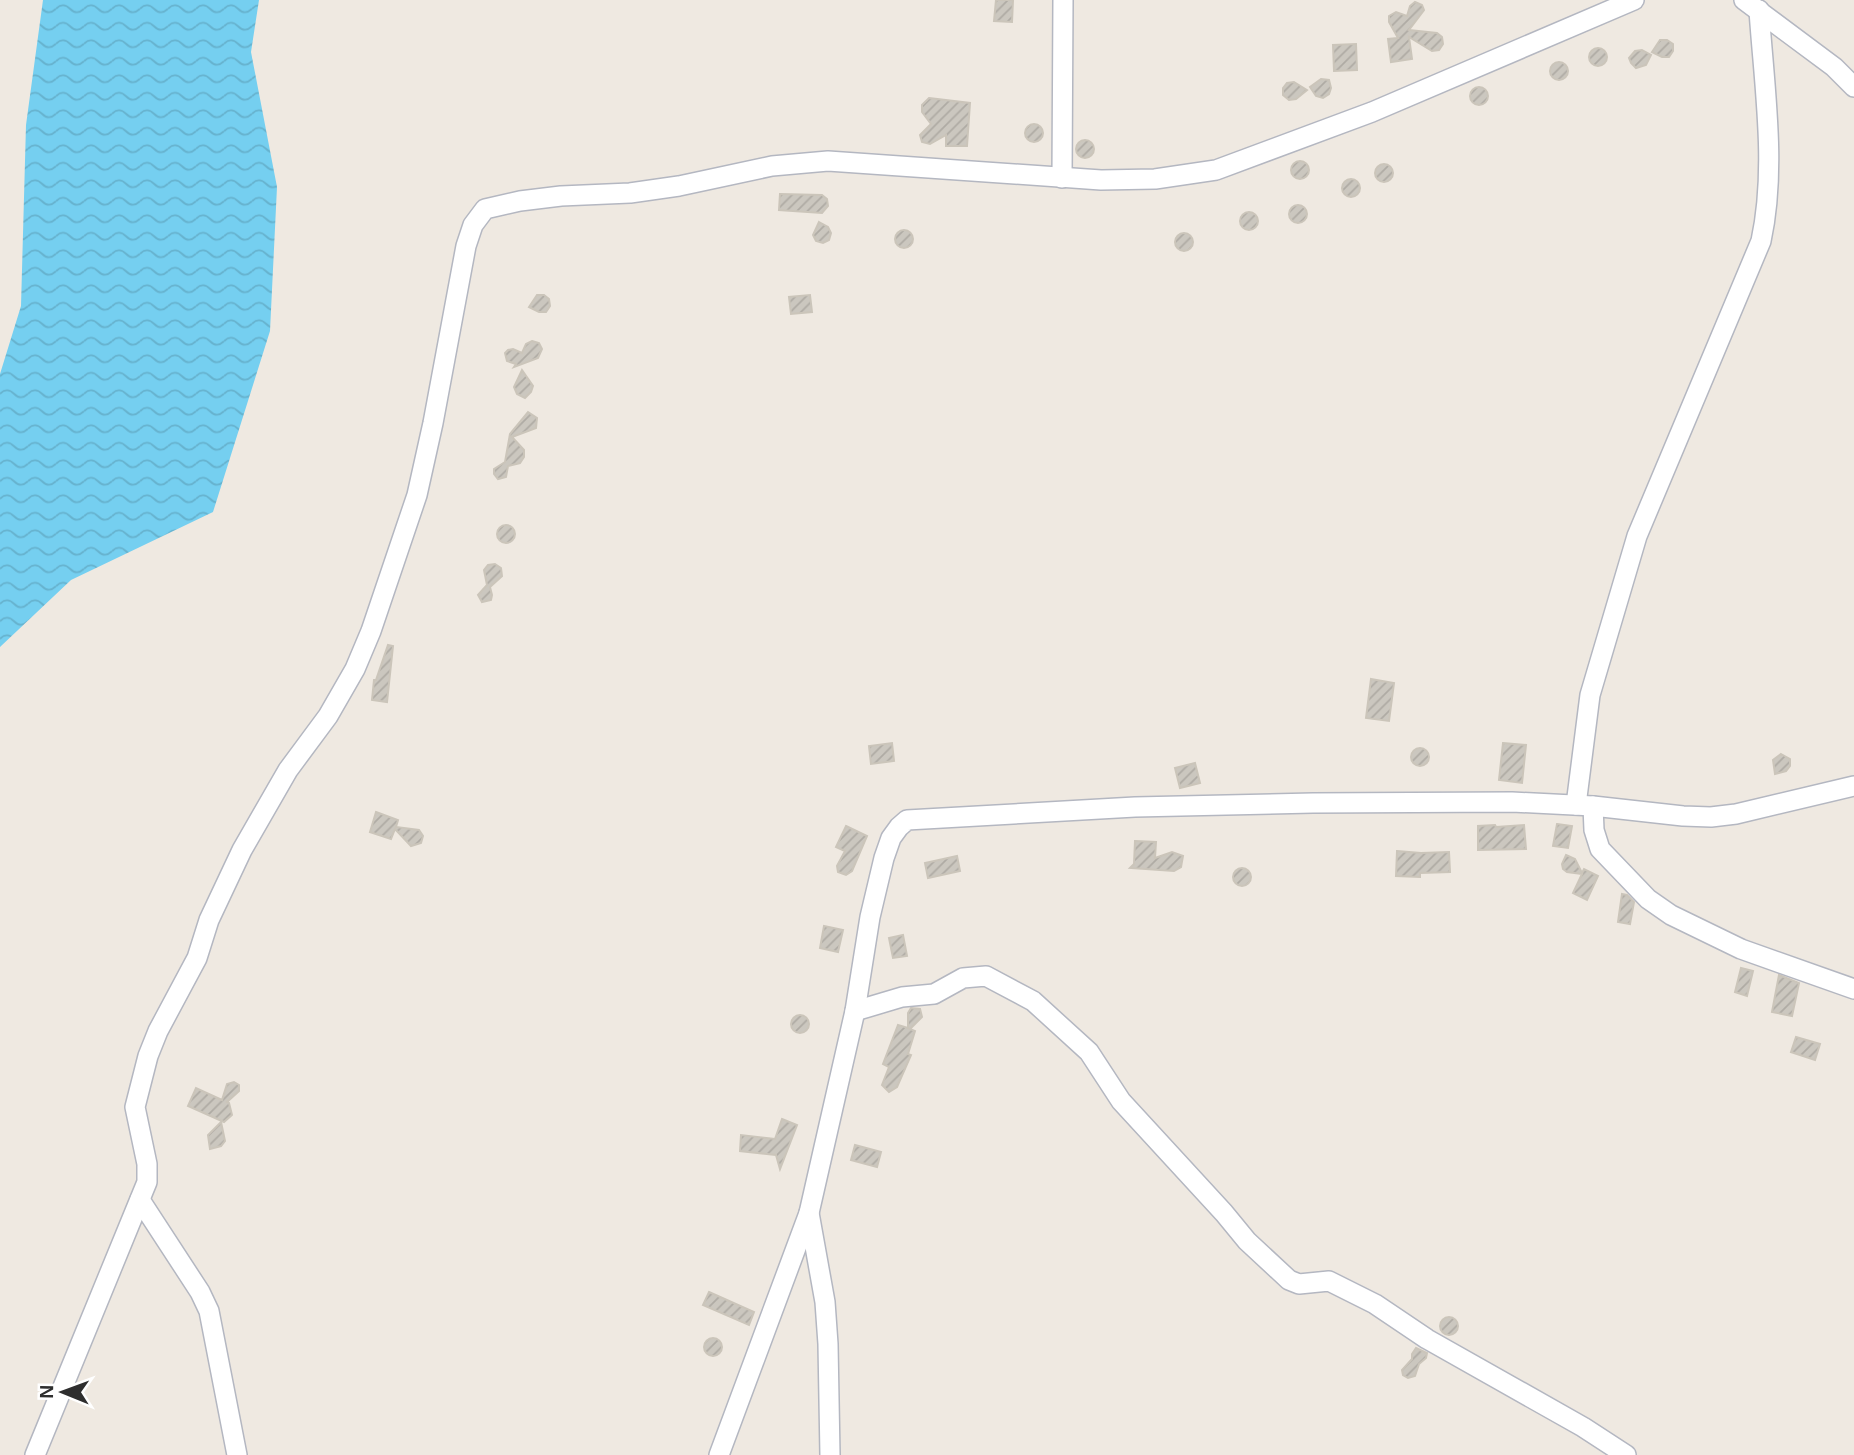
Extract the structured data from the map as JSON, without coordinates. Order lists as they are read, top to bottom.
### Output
{
  "north": "left"
}
